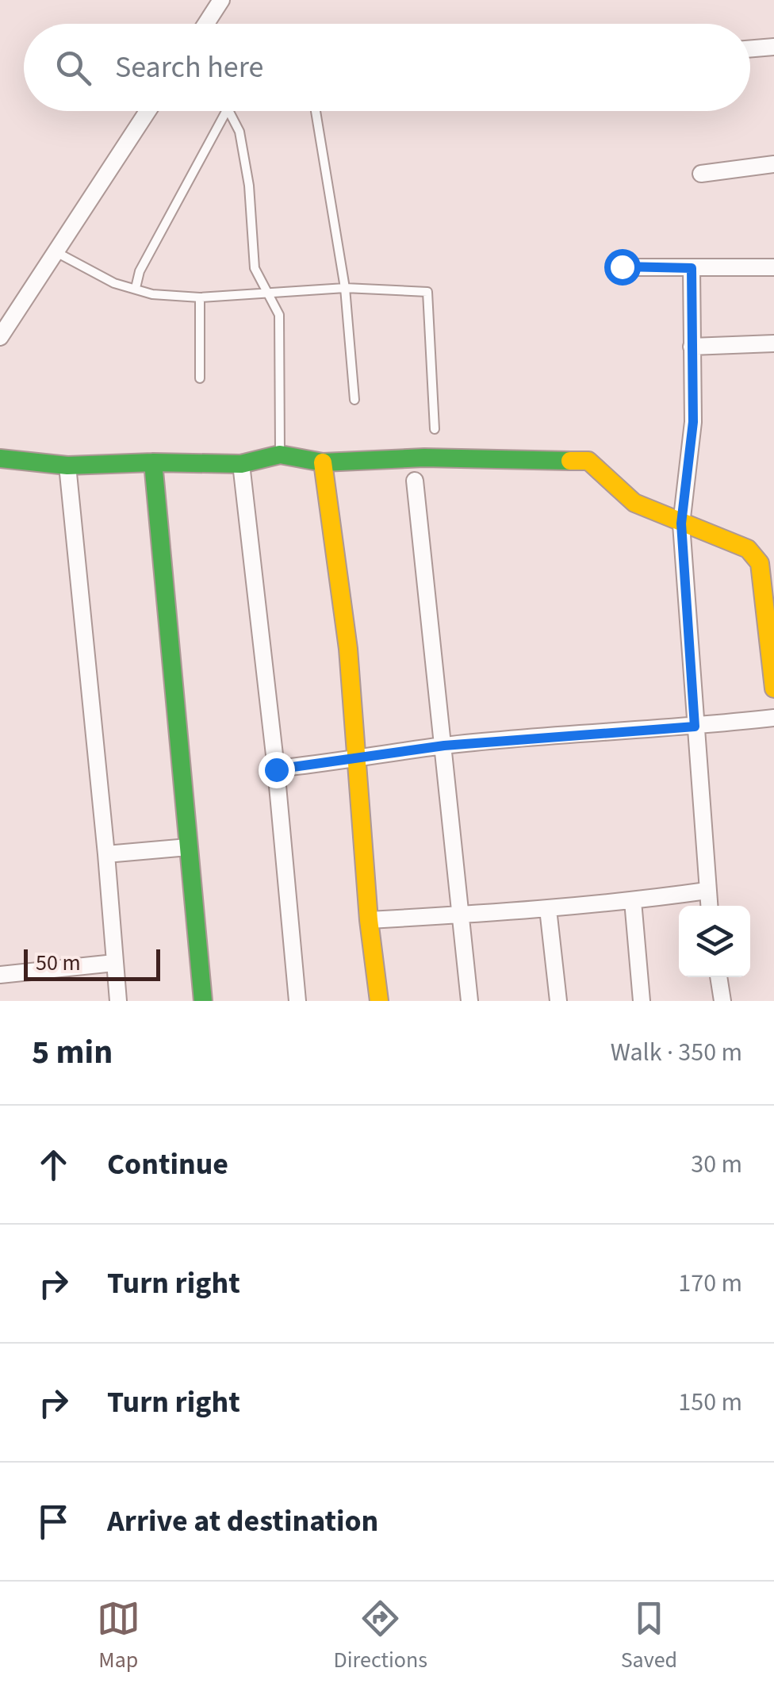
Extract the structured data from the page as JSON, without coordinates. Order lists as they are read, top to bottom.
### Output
{
  "scale_bar": "50 m",
  "page": {
    "search": "Search here",
    "scale": "50 m",
    "heading": ["5 min", "Walk · 350 m"],
    "list": [
      ["Continue", "30 m"],
      ["Turn right", "170 m"],
      ["Turn right", "150 m"],
      "Arrive at destination"
    ],
    "nav": ["Map", "Directions", "Saved"]
  }
}
